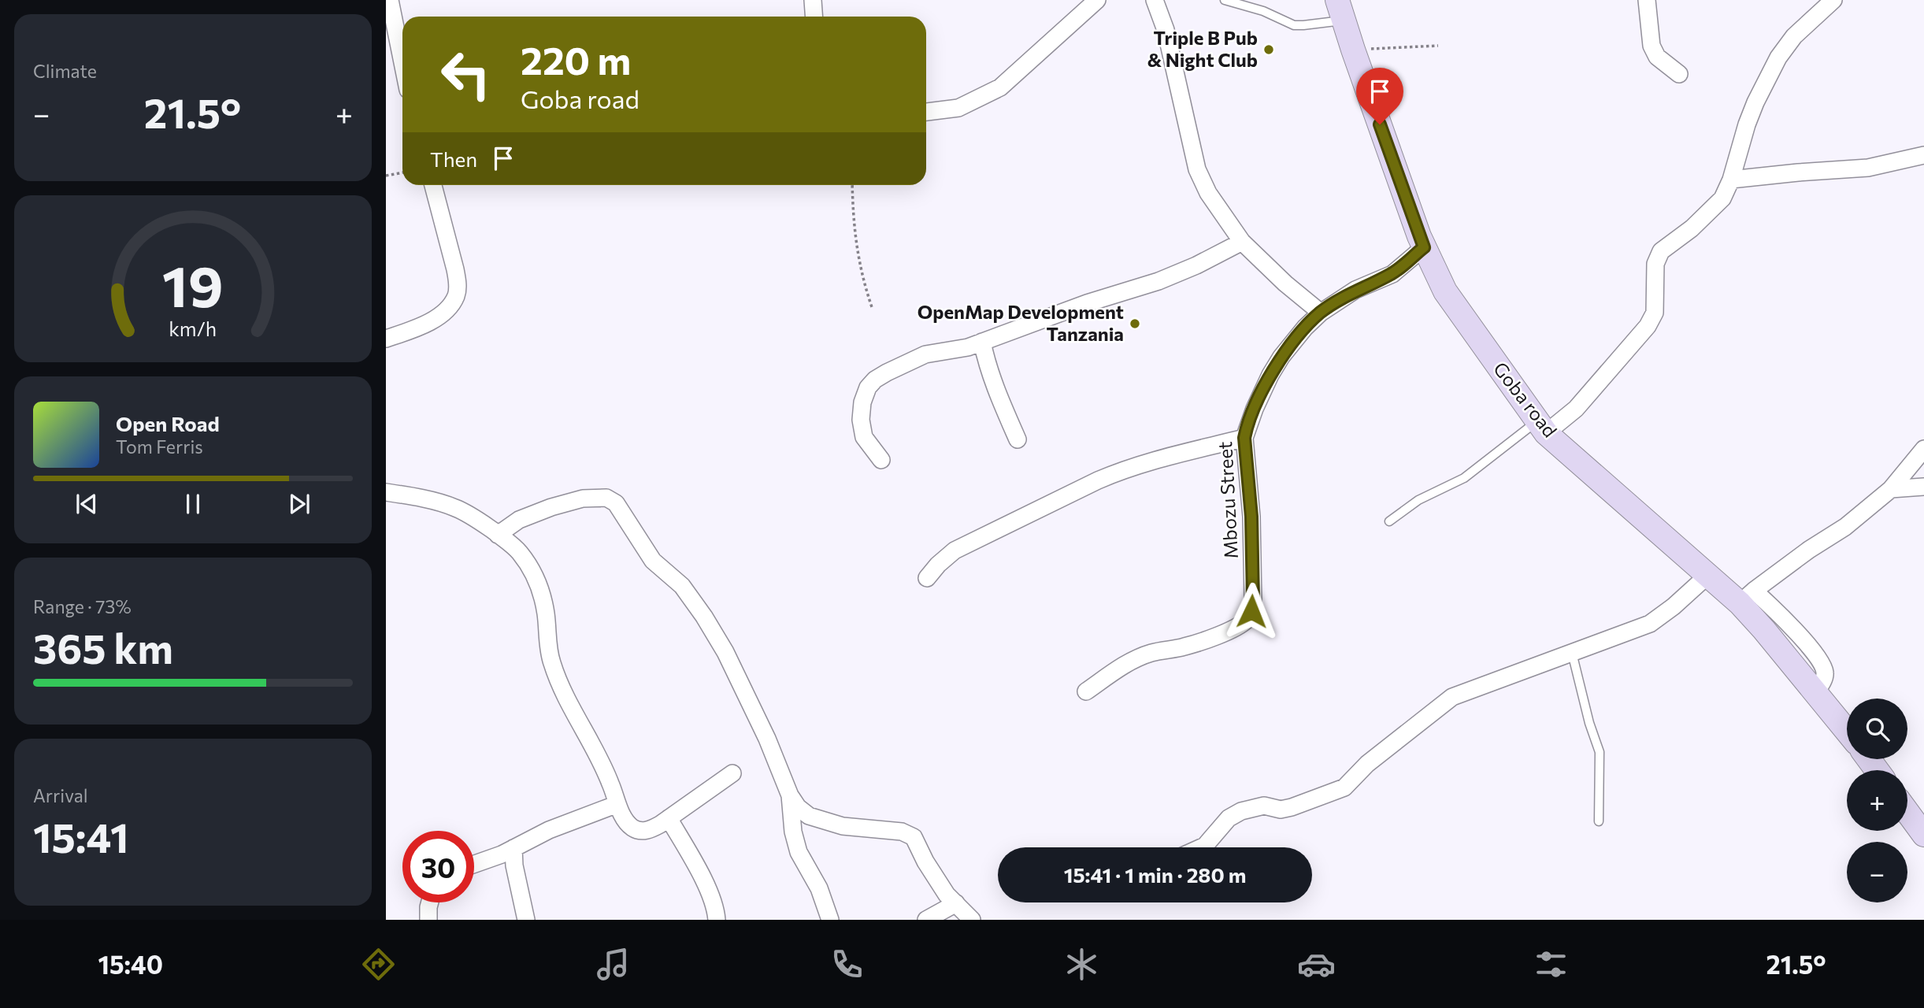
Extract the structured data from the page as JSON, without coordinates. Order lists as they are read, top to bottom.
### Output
{
  "streets": {
    "street": ["Goba road", "Mbozu Street"]
  },
  "crossings": [
    ["Goba road", "Mbozu Street"]
  ],
  "places": ["Triple B Pub & Night Club", "OpenMap Development Tanzania"],
  "page": {
    "tile": [
      "Climate",
      ["Range · 73%", "365 km"],
      ["Arrival", "15:41"]
    ],
    "turn": ["220 m", "Goba road"],
    "heat": ["−", "21.5°", "+"],
    "then": "Then",
    "song": ["Open Road", "Tom Ferris"],
    "map_buttons": ["+", "−"],
    "limit": "30",
    "trip": "15:41 · 1 min · 280 m",
    "tabs": ["15:40", "21.5°"],
    "gauge": ["19", "km/h"]
  }
}
